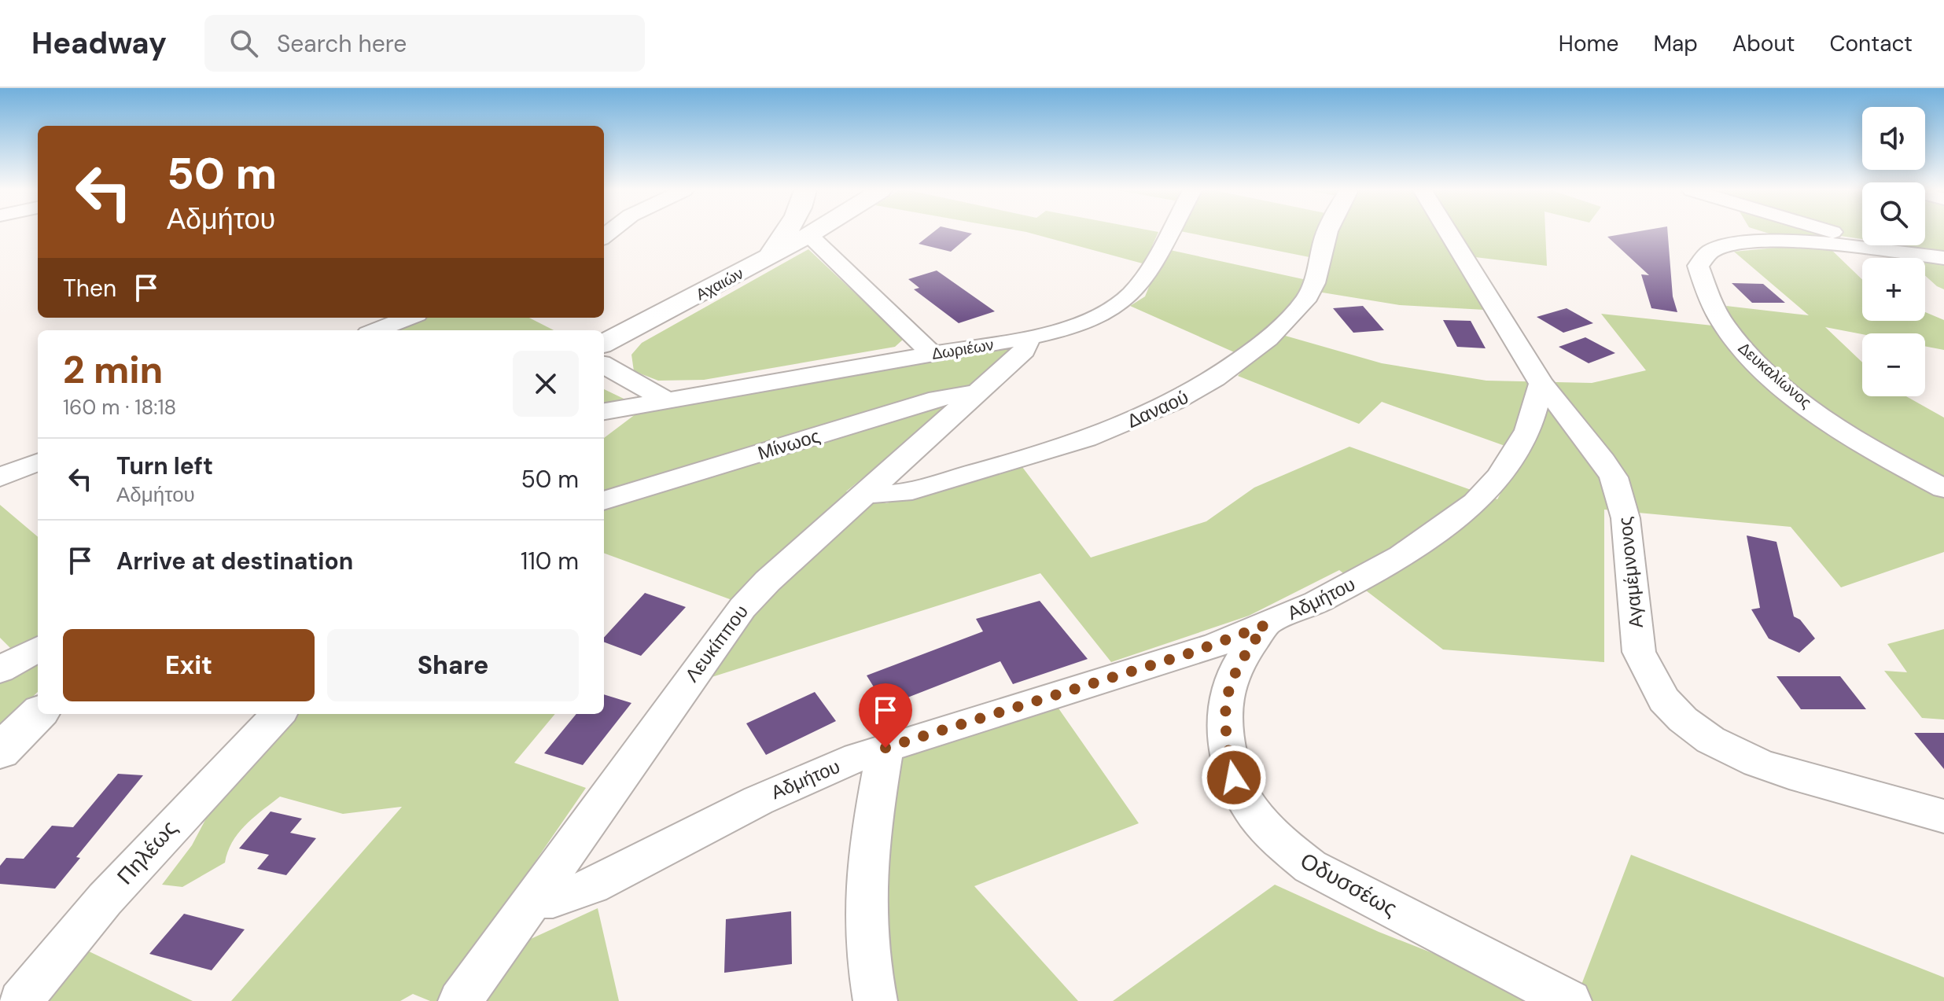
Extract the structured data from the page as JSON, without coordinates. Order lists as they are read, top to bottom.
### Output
{
  "streets": {
    "main road": ["Αχαιών"],
    "street": [
      "Δωριέων",
      "Δευκαλίωνος",
      "Δαναού",
      "Μίνωος",
      "Αγαμέμνονος",
      "Αδμήτου",
      "Λευκίππου",
      "Πηλέως",
      "Οδυσσέως"
    ]
  },
  "crossings": [
    ["Δωριέων", "Λευκίππου"],
    ["Δαναού", "Λευκίππου"],
    ["Μίνωος", "Λευκίππου"],
    ["Αγαμέμνονος", "Αδμήτου"],
    ["Αδμήτου", "Λευκίππου"],
    ["Αδμήτου", "Οδυσσέως"]
  ],
  "page": {
    "header": "Headway",
    "search": "Search here",
    "nav": [
      "Home",
      "Map",
      "About",
      "Contact"
    ],
    "map_buttons": ["+", "−"],
    "turn": ["50 m", "Αδμήτου"],
    "then": "Then",
    "heading": ["2 min", "160 m · 18:18"],
    "list": [
      {
        "name": "Turn left",
        "note": "Αδμήτου",
        "value": "50 m"
      },
      {
        "name": "Arrive at destination",
        "value": "110 m"
      }
    ],
    "buttons": ["Exit", "Share"]
  }
}
